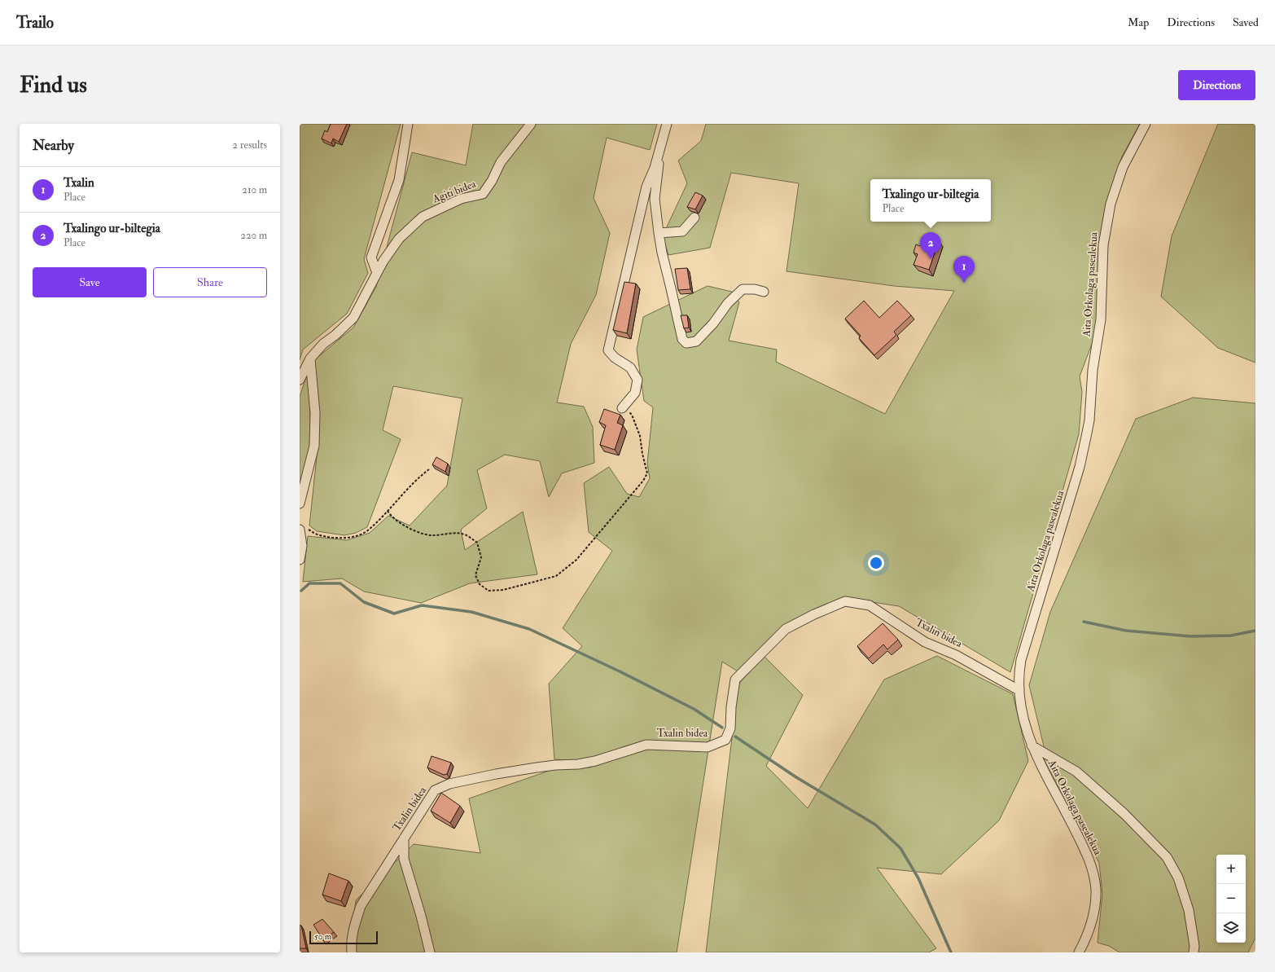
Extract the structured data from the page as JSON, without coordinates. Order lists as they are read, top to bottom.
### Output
{
  "streets": {
    "street": ["Agiti bidea", "Aita Orkolaga pasealekua", "Txalin bidea"]
  },
  "crossings": [
    ["Aita Orkolaga pasealekua", "Txalin bidea"]
  ],
  "scale_bar": "50 m",
  "page": {
    "header": "Trailo",
    "nav": ["Map", "Directions", "Saved"],
    "buttons": [
      "Directions",
      ["Save", "Share"]
    ],
    "title": "Find us",
    "heading": ["Nearby", "2 results"],
    "list": [
      {
        "mark": "1",
        "name": "Txalin",
        "note": "Place",
        "value": "210 m"
      },
      {
        "mark": "2",
        "name": "Txalingo ur-biltegia",
        "note": "Place",
        "value": "220 m"
      }
    ],
    "popup": ["Txalingo ur-biltegia", "Place"],
    "pins": ["2", "1"],
    "map_buttons": ["+", "−"],
    "scale": "50 m"
  }
}
